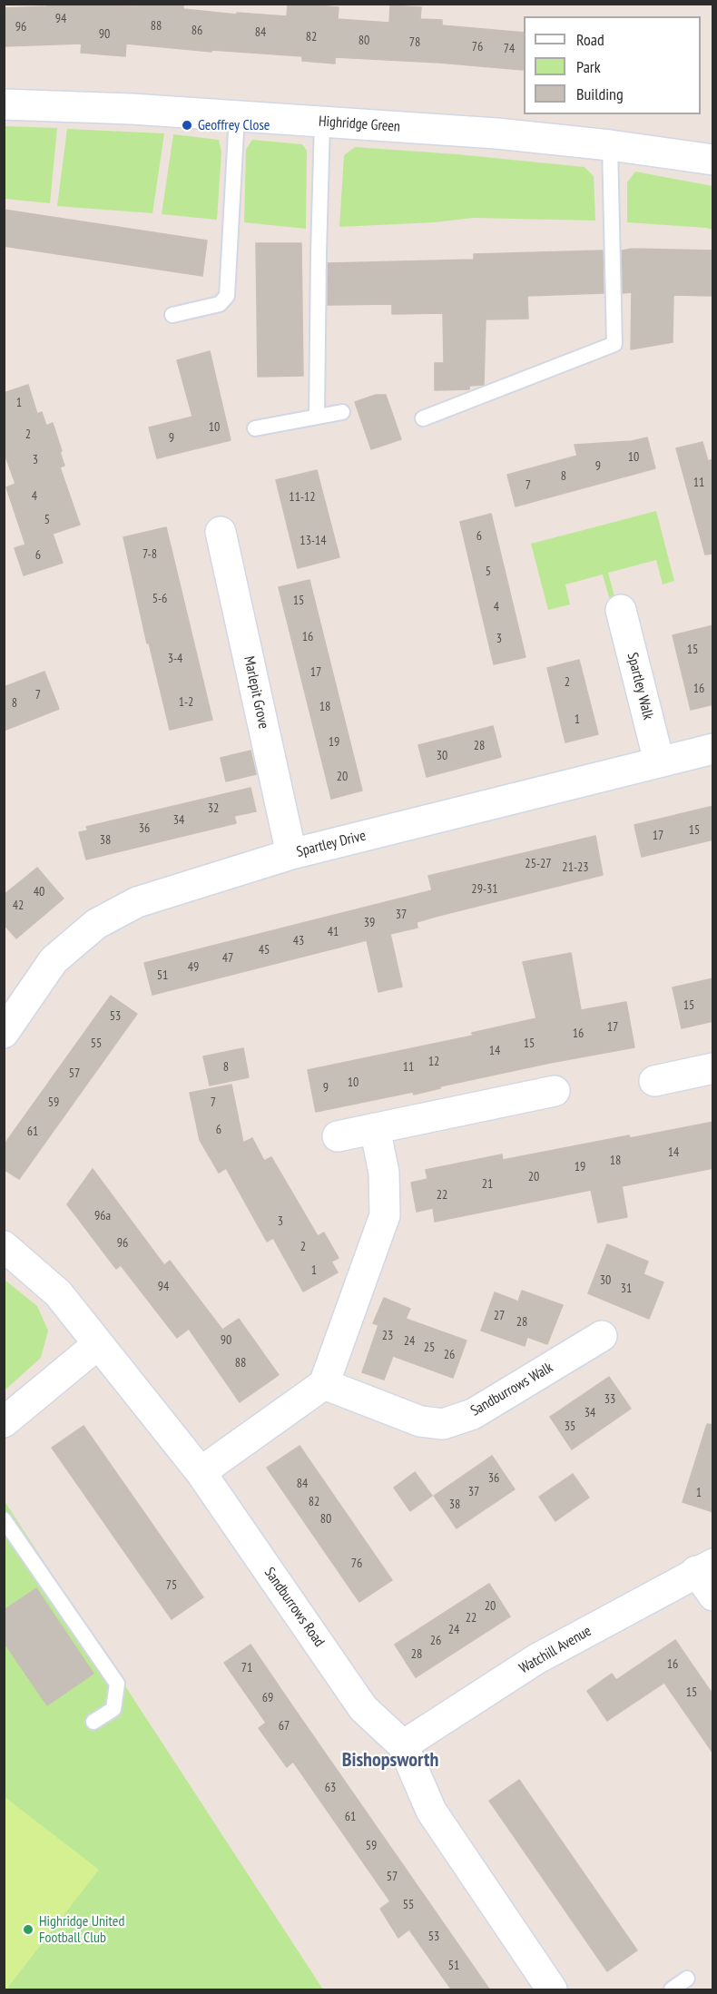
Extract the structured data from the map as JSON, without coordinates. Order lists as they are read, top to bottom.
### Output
{
  "streets": {
    "street": [
      "Highridge Green",
      "Spartley Walk",
      "Marlepit Grove",
      "Spartley Drive",
      "Sandburrows Walk",
      "Sandburrows Road",
      "Watchill Avenue"
    ]
  },
  "crossings": [
    ["Spartley Walk", "Spartley Drive"],
    ["Marlepit Grove", "Spartley Drive"],
    ["Sandburrows Road", "Watchill Avenue"]
  ],
  "districts": ["Bishopsworth"],
  "places": ["Geoffrey Close", "Highridge United Football Club"],
  "house_numbers": [
    "94",
    "88",
    "96",
    "86",
    "84",
    "90",
    "82",
    "80",
    "78",
    "76",
    "74",
    "1",
    "10",
    "2",
    "9",
    "10",
    "3",
    "9",
    "8",
    "11",
    "7",
    "4",
    "11-12",
    "5",
    "6",
    "13-14",
    "7-8",
    "6",
    "5",
    "5-6",
    "15",
    "4",
    "16",
    "3",
    "15",
    "3-4",
    "17",
    "2",
    "16",
    "7",
    "1-2",
    "8",
    "18",
    "1",
    "19",
    "28",
    "30",
    "20",
    "32",
    "34",
    "36",
    "15",
    "17",
    "38",
    "25-27",
    "21-23",
    "29-31",
    "40",
    "42",
    "37",
    "39",
    "41",
    "43",
    "45",
    "47",
    "49",
    "51",
    "15",
    "53",
    "17",
    "16",
    "55",
    "15",
    "14",
    "12",
    "8",
    "11",
    "57",
    "10",
    "9",
    "59",
    "7",
    "6",
    "61",
    "14",
    "18",
    "19",
    "20",
    "21",
    "22",
    "96a",
    "3",
    "96",
    "2",
    "1",
    "30",
    "94",
    "31",
    "27",
    "28",
    "23",
    "90",
    "24",
    "25",
    "26",
    "88",
    "33",
    "34",
    "35",
    "36",
    "84",
    "37",
    "1",
    "82",
    "38",
    "80",
    "76",
    "75",
    "20",
    "22",
    "24",
    "26",
    "28",
    "16",
    "71",
    "15",
    "69",
    "67",
    "63",
    "61",
    "59",
    "57",
    "55",
    "53",
    "51"
  ],
  "legend": ["Road", "Park", "Building"]
}
